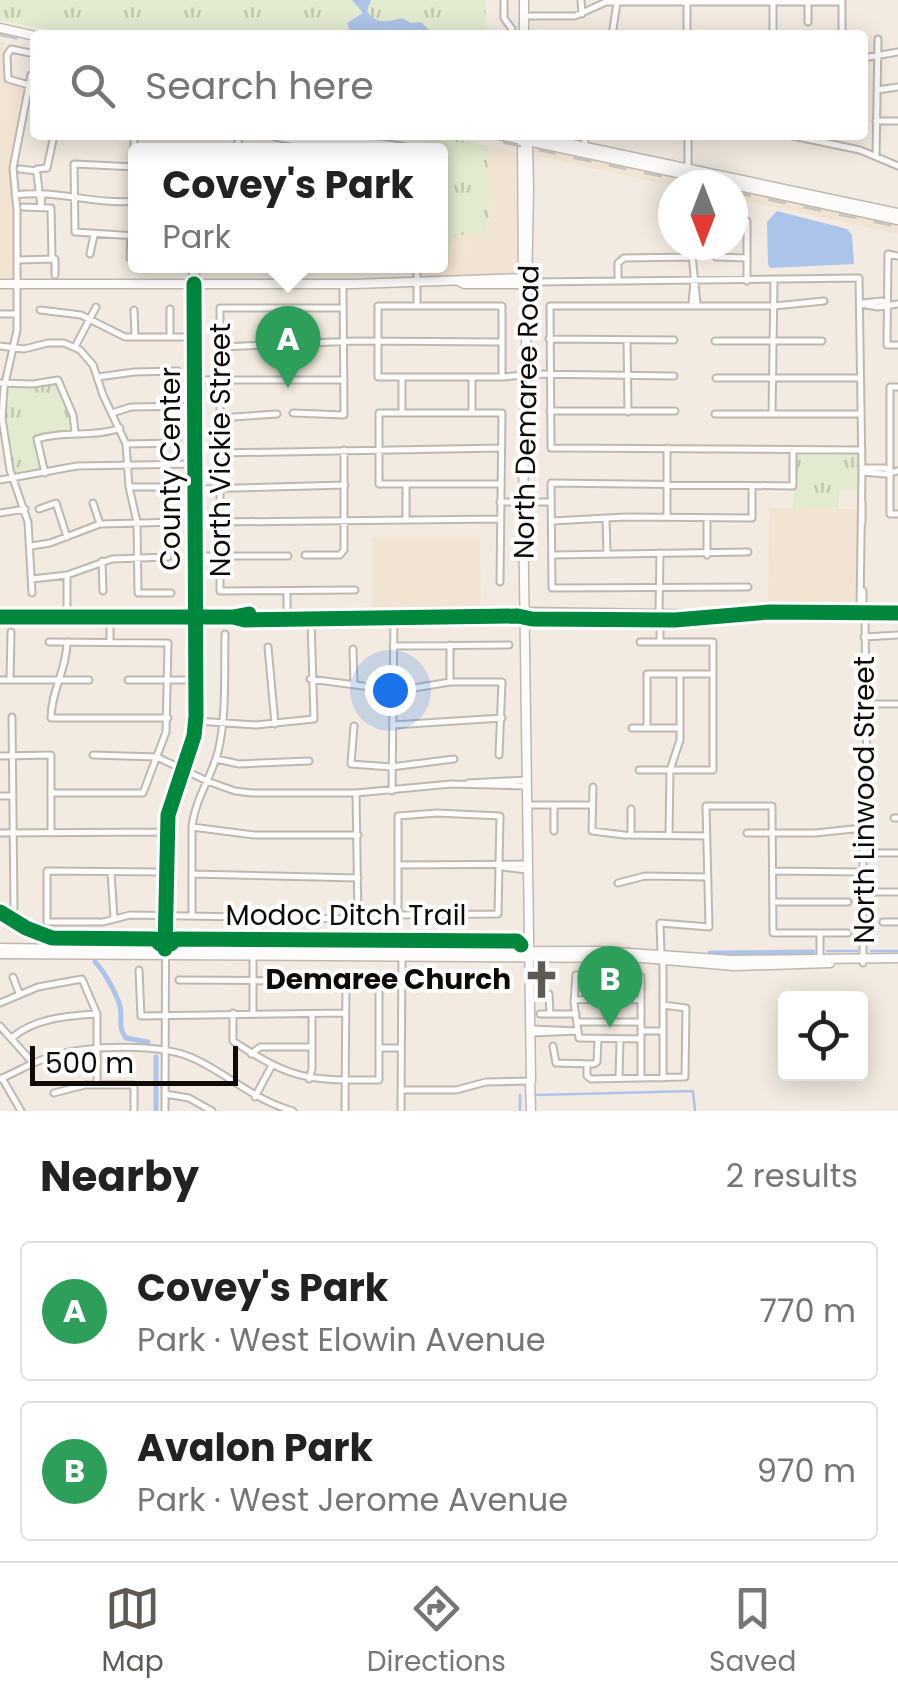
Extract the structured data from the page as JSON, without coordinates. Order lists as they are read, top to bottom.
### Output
{
  "streets": {
    "main road": ["North Demaree Road"],
    "street": ["North Vickie Street", "County Center", "North Linwood Street"],
    "cycle path": ["Modoc Ditch Trail"]
  },
  "places": {
    "church": ["Demaree Church"]
  },
  "scale_bar": "500 m",
  "north": "bottom",
  "page": {
    "search": "Search here",
    "popup": ["Covey's Park", "Park"],
    "pins": ["A", "B"],
    "scale": "500 m",
    "heading": ["Nearby", "2 results"],
    "list": [
      {
        "mark": "A",
        "name": "Covey's Park",
        "note": "Park · West Elowin Avenue",
        "value": "770 m"
      },
      {
        "mark": "B",
        "name": "Avalon Park",
        "note": "Park · West Jerome Avenue",
        "value": "970 m"
      }
    ],
    "nav": ["Map", "Directions", "Saved"]
  }
}
